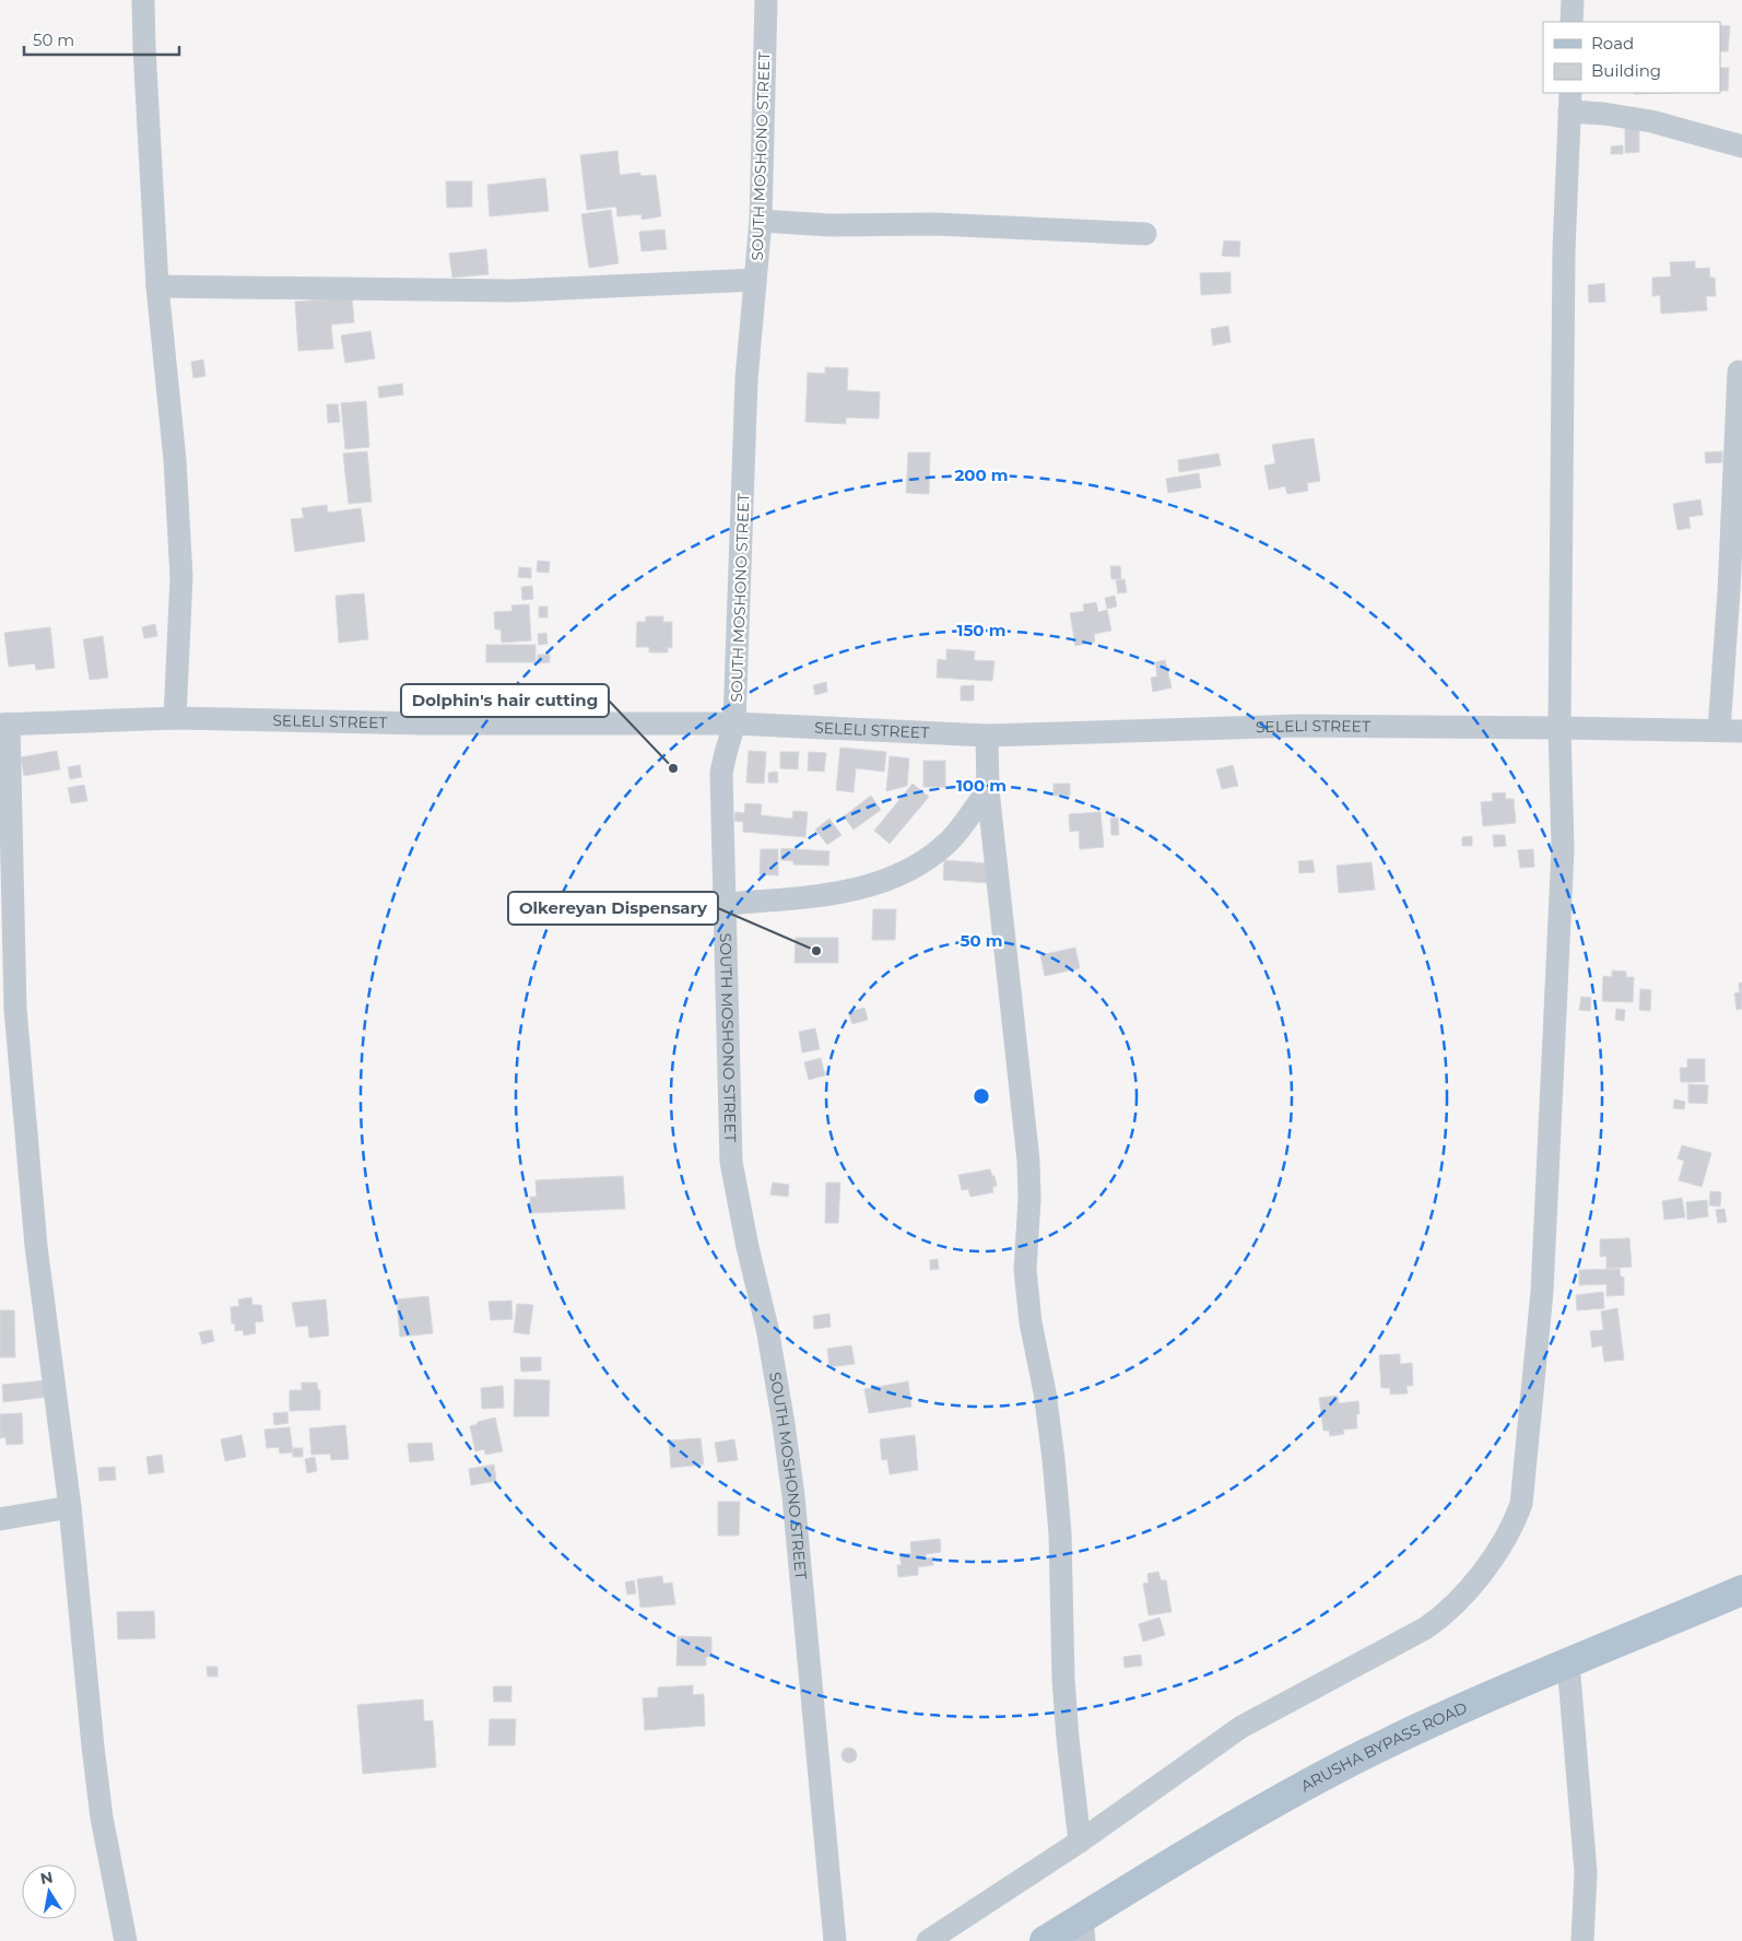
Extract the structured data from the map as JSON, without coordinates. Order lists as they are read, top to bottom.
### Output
{
  "streets": {
    "main road": ["ARUSHA BYPASS ROAD"],
    "street": ["SOUTH MOSHONO STREET", "SELELI STREET"]
  },
  "crossings": [
    ["SOUTH MOSHONO STREET", "SELELI STREET"]
  ],
  "places": ["Dolphin's hair cutting", "Olkereyan Dispensary"],
  "legend": ["Road", "Building"],
  "scale_bar": "50 m",
  "north": "top",
  "rings": [
    "200 m",
    "150 m",
    "100 m",
    "50 m"
  ]
}
